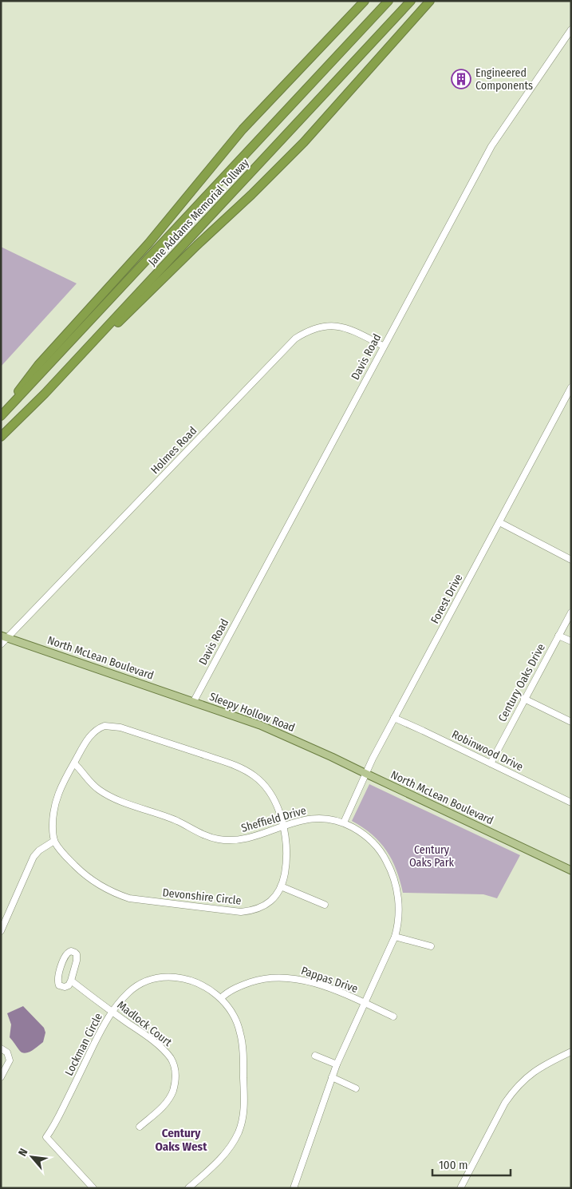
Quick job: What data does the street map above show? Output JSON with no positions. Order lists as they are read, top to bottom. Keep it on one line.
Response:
{"streets":{"highway":["Jane Addams Memorial Tollway"],"main road":["North McLean Boulevard","Sleepy Hollow Road"],"street":["Davis Road","Holmes Road","Forest Drive","Century Oaks Drive","Robinwood Drive","Sheffield Drive","Devonshire Circle","Pappas Drive","Madlock Court","Lockman Circle"]},"crossings":[["Davis Road","Holmes Road"],["Davis Road","North McLean Boulevard"],["Davis Road","Sleepy Hollow Road"],["Holmes Road","North McLean Boulevard"],["Forest Drive","North McLean Boulevard"],["Forest Drive","Robinwood Drive"],["Forest Drive","Sheffield Drive"],["North McLean Boulevard","Sleepy Hollow Road"],["Century Oaks Drive","Robinwood Drive"],["Sheffield Drive","Devonshire Circle"],["Sheffield Drive","Pappas Drive"],["Pappas Drive","Lockman Circle"],["Madlock Court","Lockman Circle"]],"districts":["Century Oaks West"],"parks":["Century Oaks Park"],"places":{"building":["Engineered Components"]},"scale_bar":"100 m","north":"top left"}
